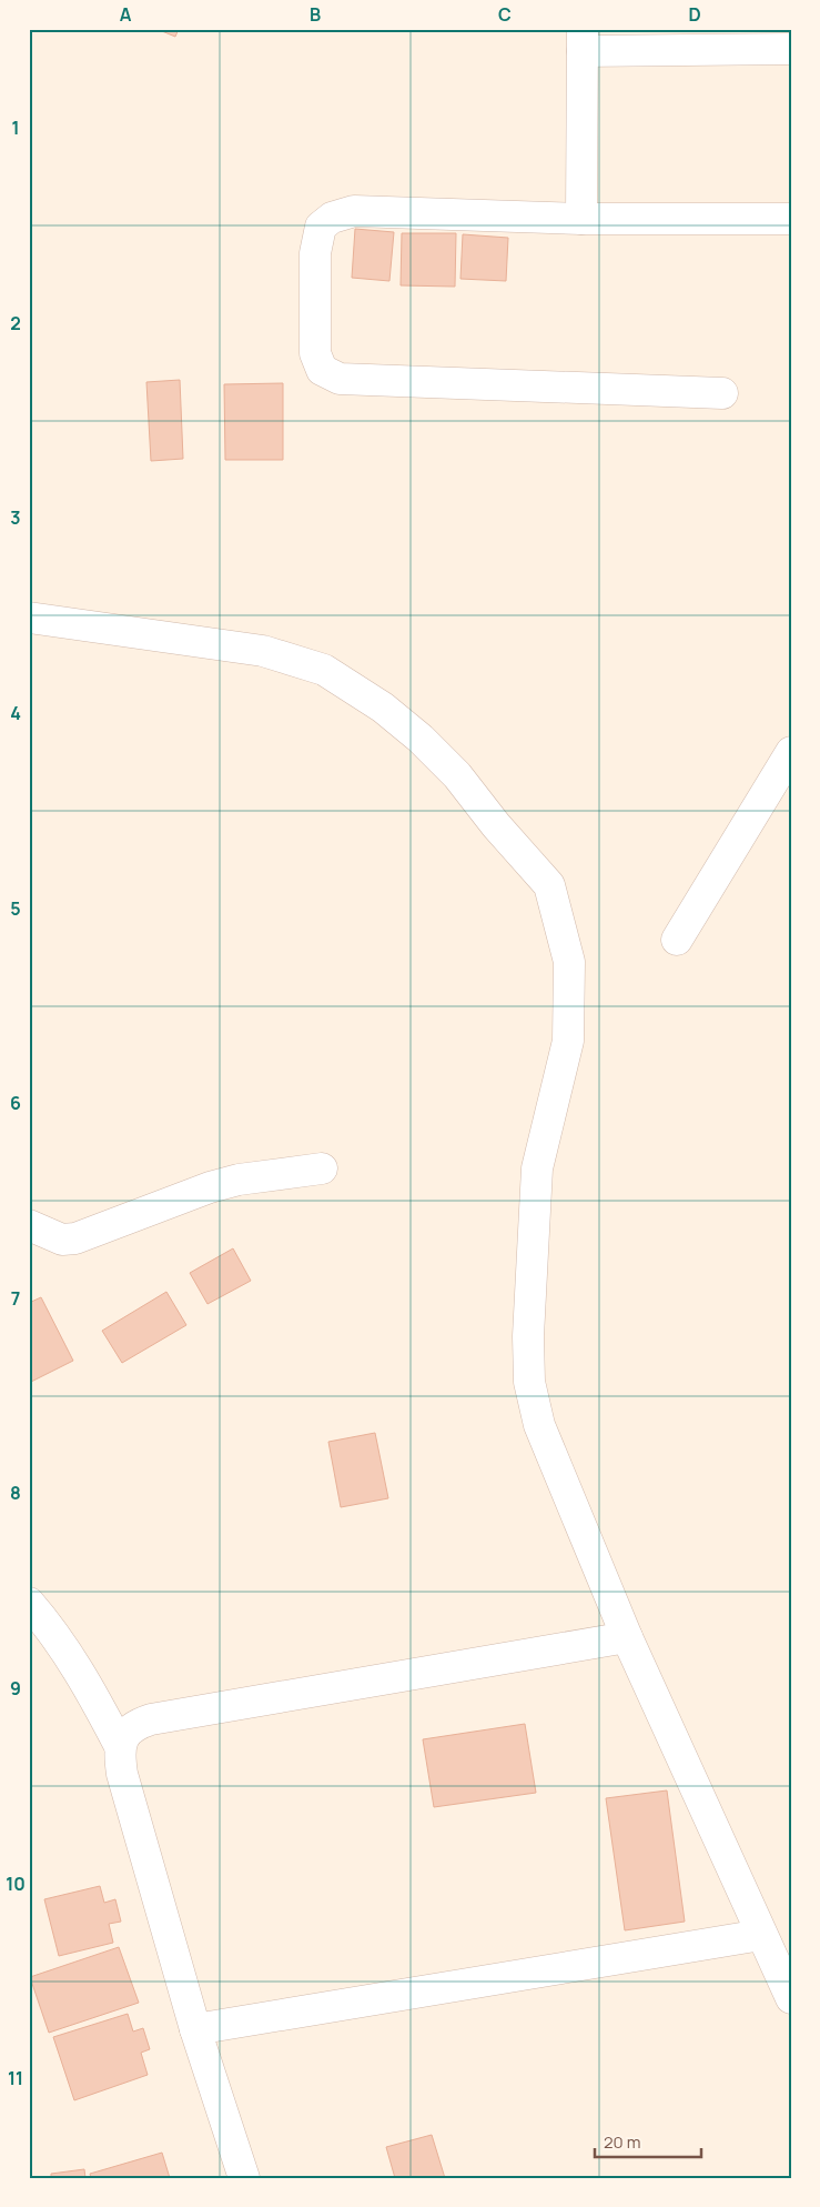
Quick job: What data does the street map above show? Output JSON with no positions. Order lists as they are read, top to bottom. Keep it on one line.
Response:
{"scale_bar":"20 m","grid":{"columns":["A","B","C","D"],"rows":["1","2","3","4","5","6","7","8","9","10","11"]}}
